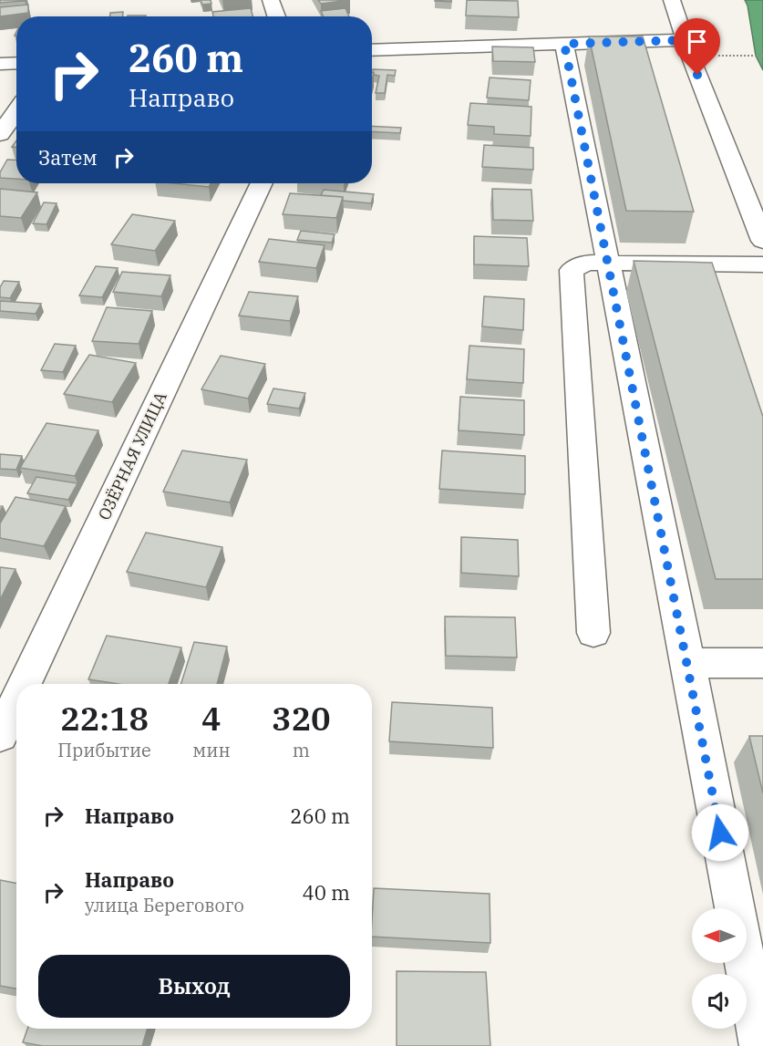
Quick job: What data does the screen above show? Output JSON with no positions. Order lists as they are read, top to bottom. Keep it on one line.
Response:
{"streets":{"street":["ОЗЁРНАЯ УЛИЦА"]},"north":"left","page":{"turn":["260 m","Направо"],"then":"Затем","eta":["22:18","Прибытие","4","мин","320","m"],"list":[{"name":"Направо","value":"260 m"},{"name":"Направо","note":"улица Берегового","value":"40 m"}],"buttons":"Выход"}}
